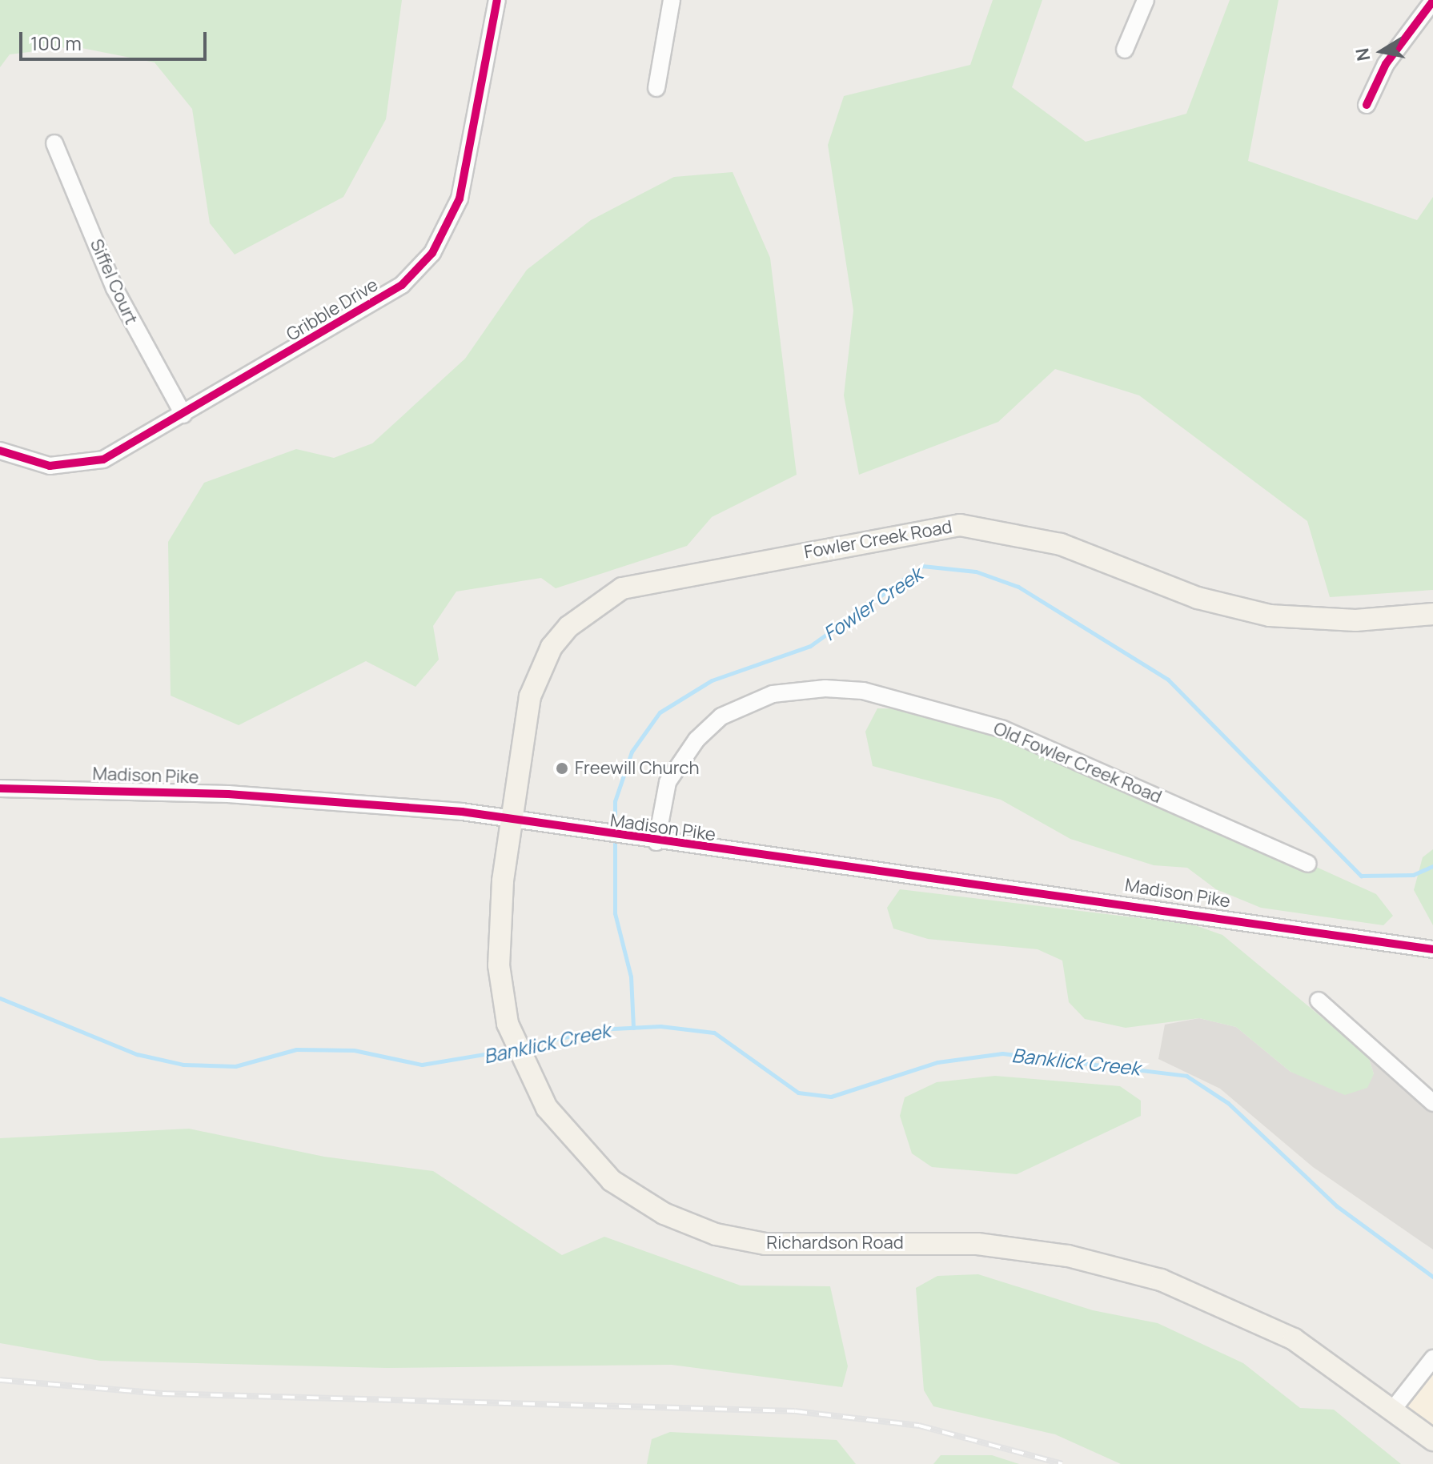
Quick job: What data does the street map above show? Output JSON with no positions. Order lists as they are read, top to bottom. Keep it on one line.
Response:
{"streets":{"main road":["Fowler Creek Road","Richardson Road"],"street":["Siffel Court","Gribble Drive","Old Fowler Creek Road","Madison Pike"]},"crossings":[["Siffel Court","Gribble Drive"],["Fowler Creek Road","Madison Pike"],["Fowler Creek Road","Richardson Road"],["Old Fowler Creek Road","Madison Pike"],["Madison Pike","Richardson Road"]],"water":["Fowler Creek","Banklick Creek"],"places":["Freewill Church"],"scale_bar":"100 m","north":"left"}
